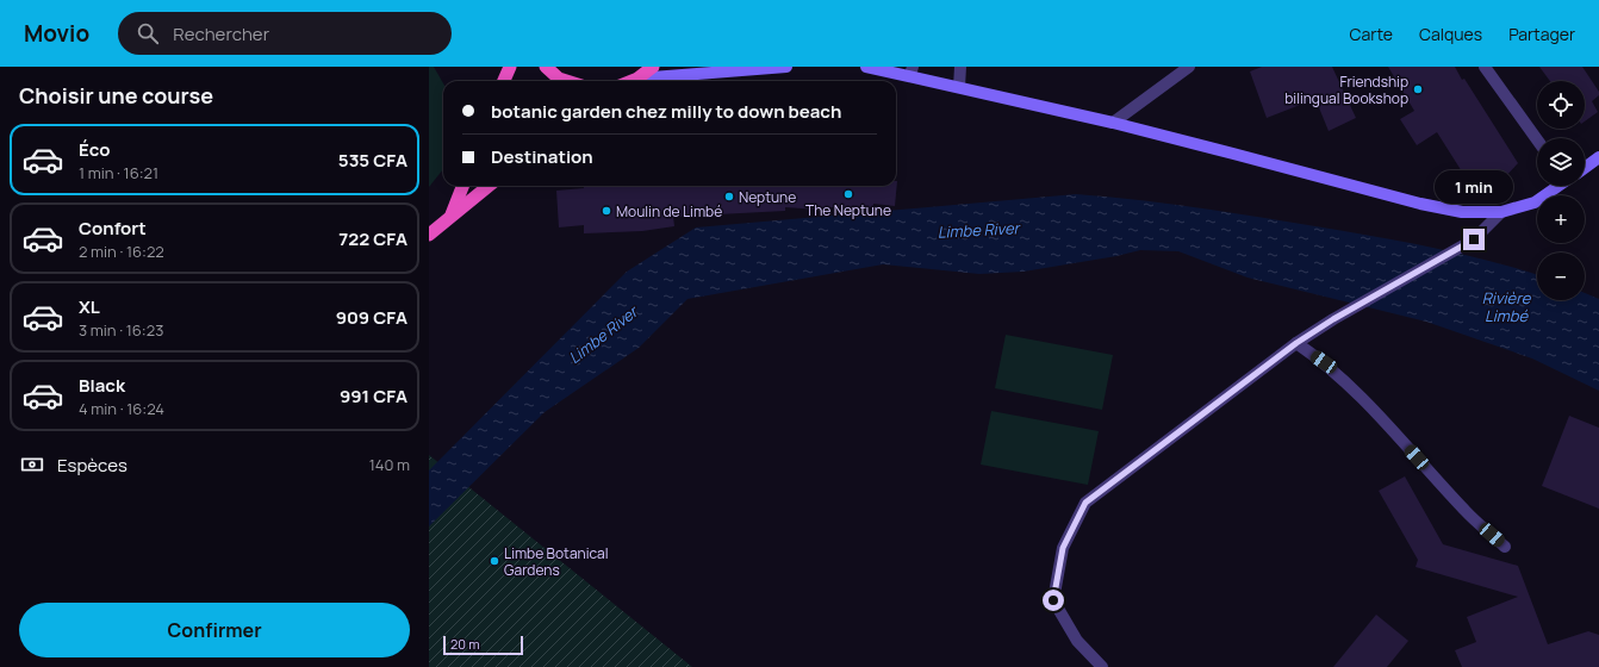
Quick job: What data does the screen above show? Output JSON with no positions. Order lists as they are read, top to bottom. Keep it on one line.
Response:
{"water":["Limbe River","Rivière Limbé"],"places":["Friendship bilingual Bookshop","The Neptune","Neptune","Moulin de Limbé","Limbe Botanical Gardens"],"scale_bar":"20 m","page":{"header":"Movio","search":"Rechercher","nav":["Carte","Calques","Partager"],"heading":"Choisir une course","map_buttons":["+","−"],"banner":["botanic garden chez milly to down beach","Destination"],"list":[{"name":"Éco","note":"1 min · 16:21","value":"535 CFA"},{"name":"Confort","note":"2 min · 16:22","value":"722 CFA"},{"name":"XL","note":"3 min · 16:23","value":"909 CFA"},{"name":"Black","note":"4 min · 16:24","value":"991 CFA"}],"bubble":"1 min","pay":["Espèces","140 m"],"buttons":"Confirmer","scale":"20 m"}}
